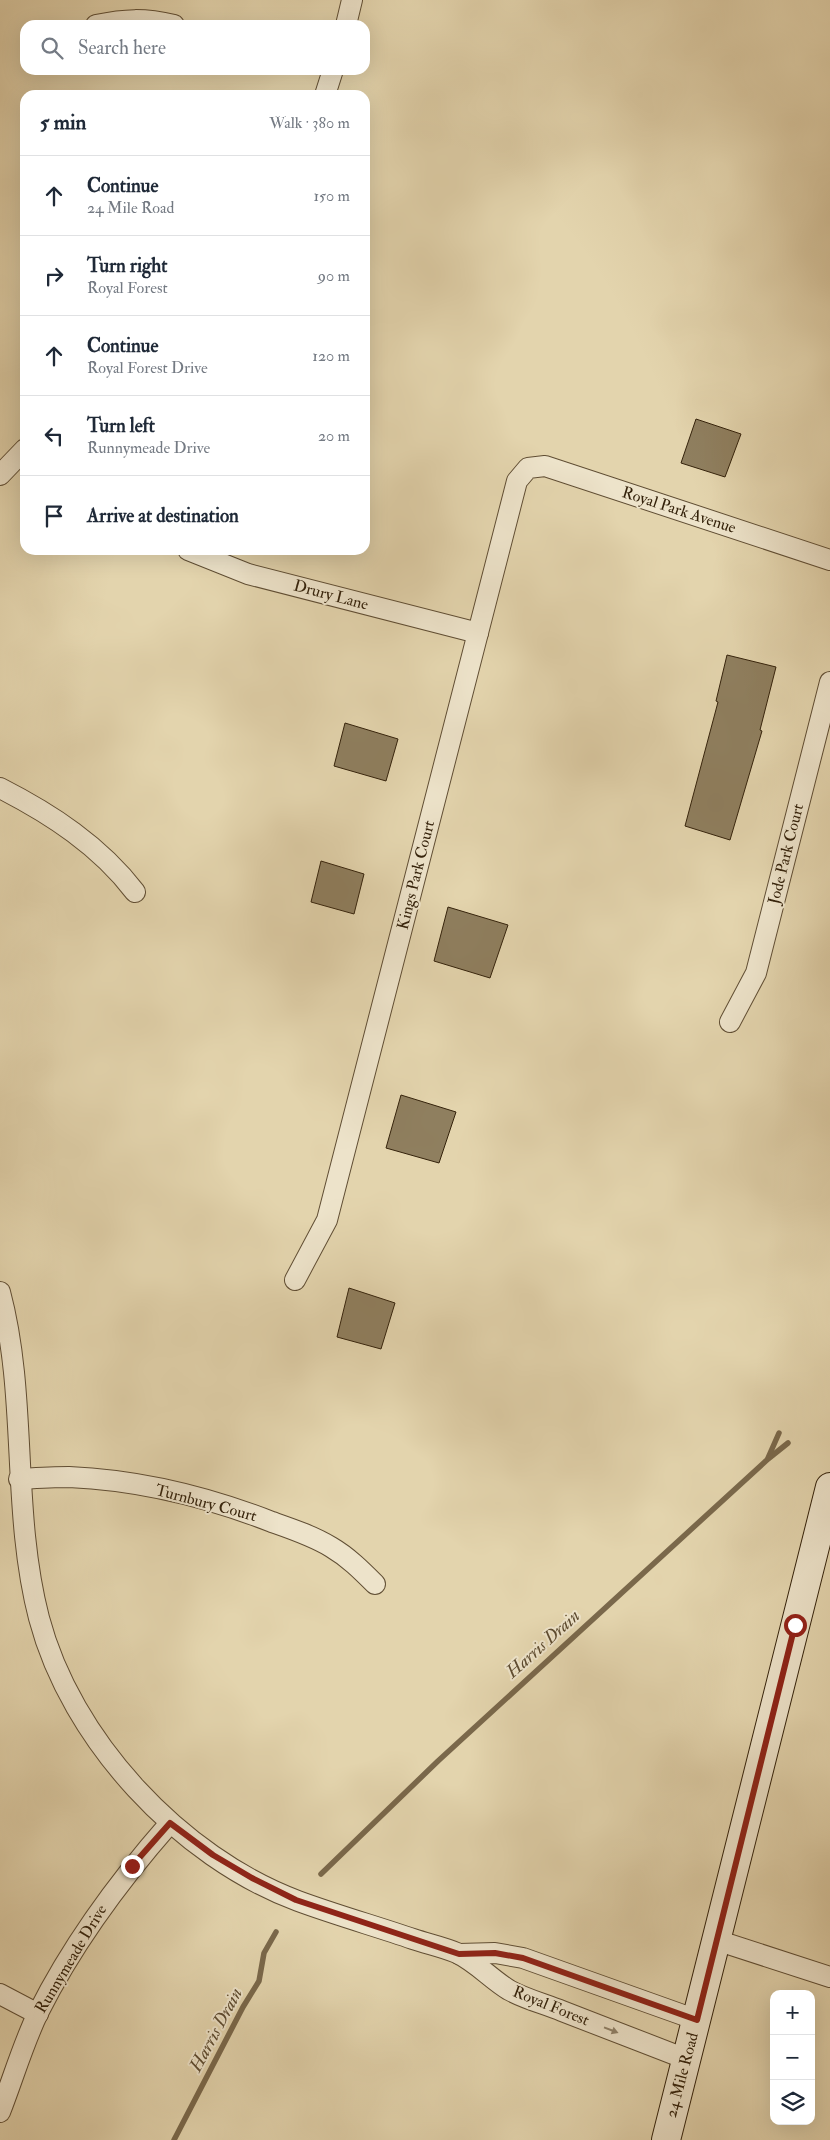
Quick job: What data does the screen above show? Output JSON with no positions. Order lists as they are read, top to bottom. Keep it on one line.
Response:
{"streets":{"street":["Royal Park Avenue","Drury Lane","Jode Park Court","Kings Park Court","Turnbury Court","Runnymeade Drive","Royal Forest","24 Mile Road"]},"crossings":[["Royal Park Avenue","Kings Park Court"],["Drury Lane","Kings Park Court"],["Royal Forest","24 Mile Road"]],"water":["Harris Drain"],"page":{"search":"Search here","heading":["5 min","Walk · 380 m"],"list":[["Continue","24 Mile Road","150 m"],["Turn right","Royal Forest","90 m"],["Continue","Royal Forest Drive","120 m"],["Turn left","Runnymeade Drive","20 m"],"Arrive at destination"],"map_buttons":["+","−"]}}
